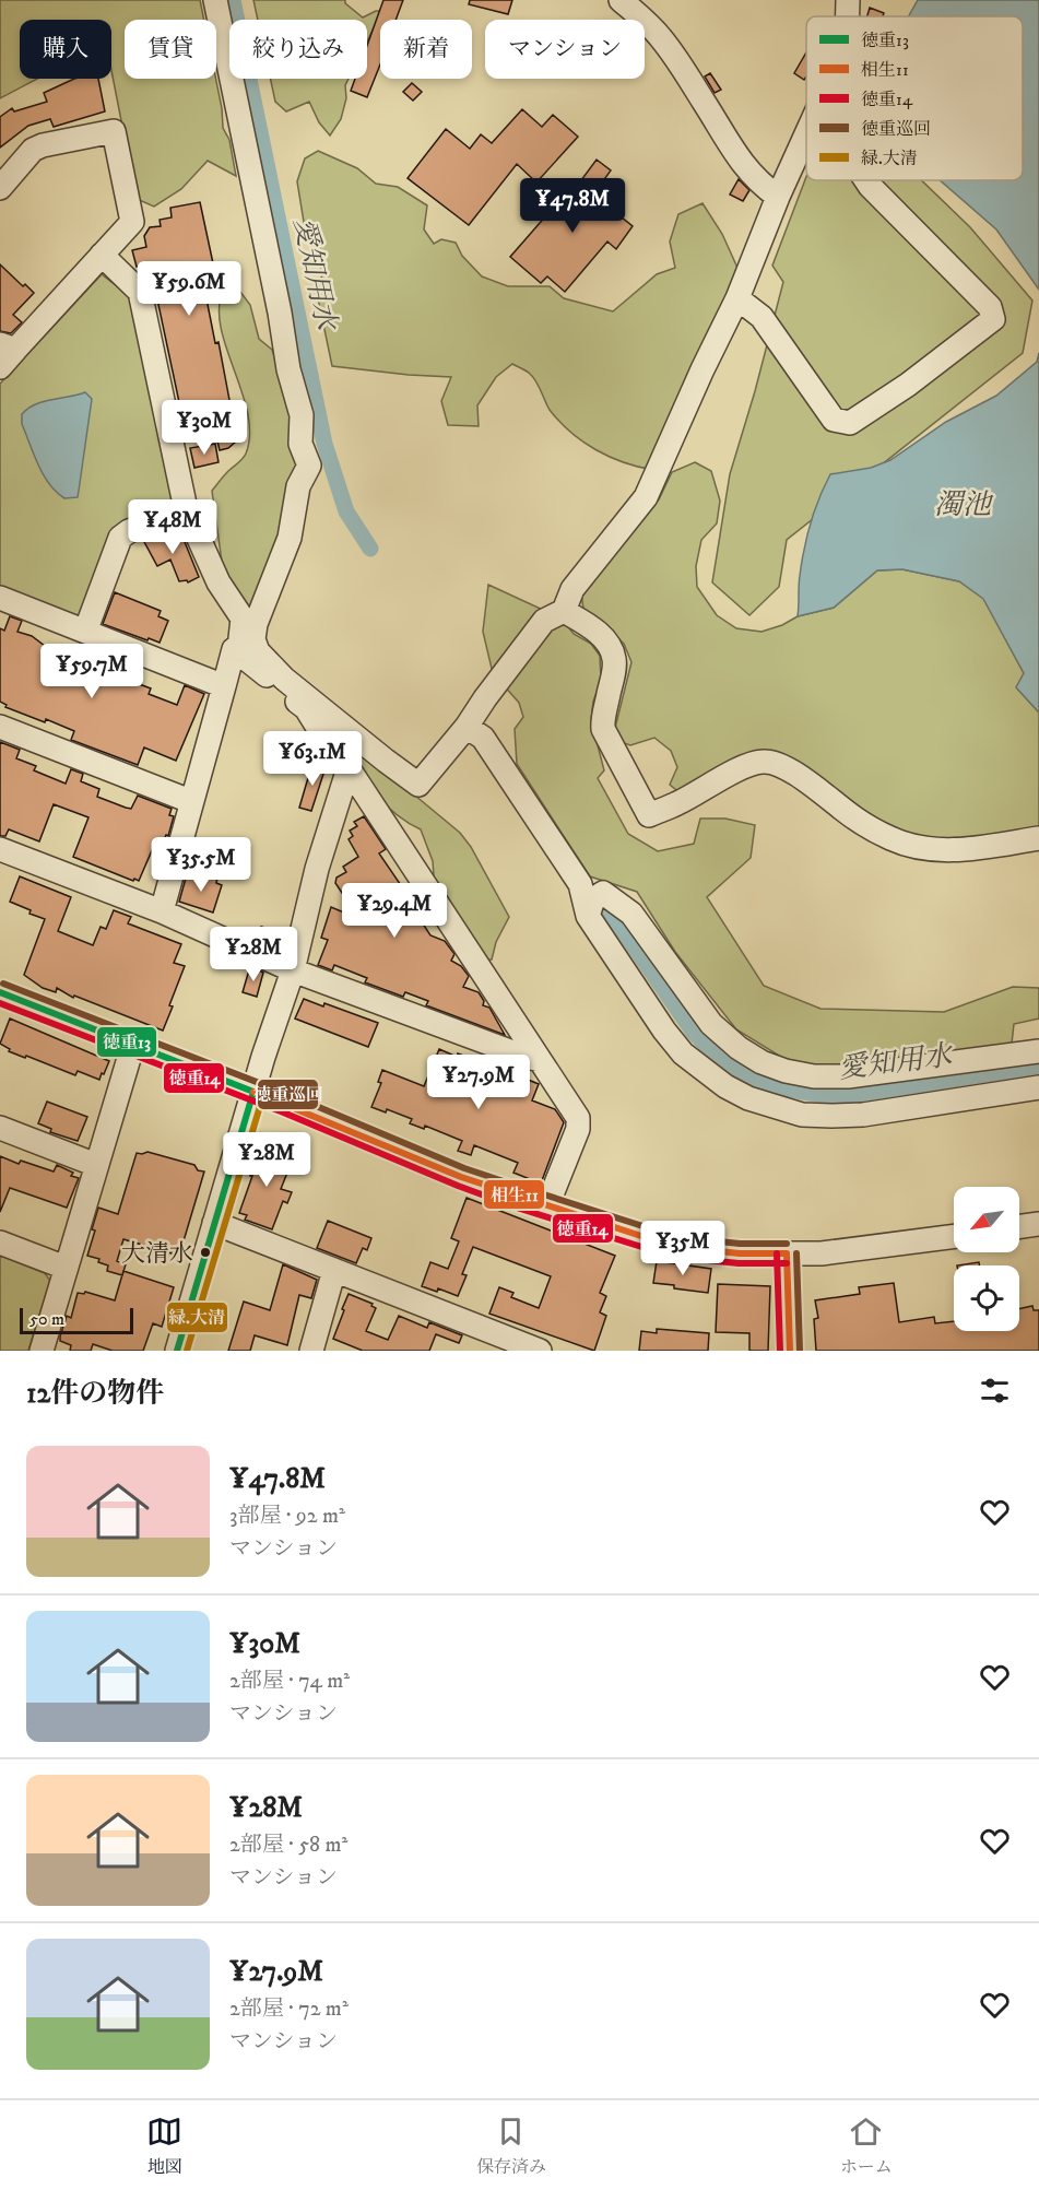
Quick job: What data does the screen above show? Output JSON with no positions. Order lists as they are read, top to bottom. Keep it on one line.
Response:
{"water":["愛知用水","濁池"],"places":["大清水"],"lines":["transit line 徳重巡回","transit line 徳重13","transit line 徳重14","transit line 相生11","transit line 緑.大清"],"legend":["徳重13","相生11","徳重14","徳重巡回","緑.大清"],"scale_bar":"50 m","north":"bottom left","page":{"chip":["購入","賃貸","絞り込み","新着","マンション"],"price":["¥47.8M","¥59.6M","¥30M","¥48M","¥59.7M","¥63.1M","¥35.5M","¥29.4M","¥28M","¥27.9M","¥28M","¥35M"],"scale":"50 m","heading":"12件の物件","list":[{"name":"¥47.8M","note":"3部屋 · 92 m² · マンション"},{"name":"¥30M","note":"2部屋 · 74 m² · マンション"},{"name":"¥28M","note":"2部屋 · 58 m² · マンション"},{"name":"¥27.9M","note":"2部屋 · 72 m² · マンション"}],"tabs":["地図","保存済み","ホーム"]}}
